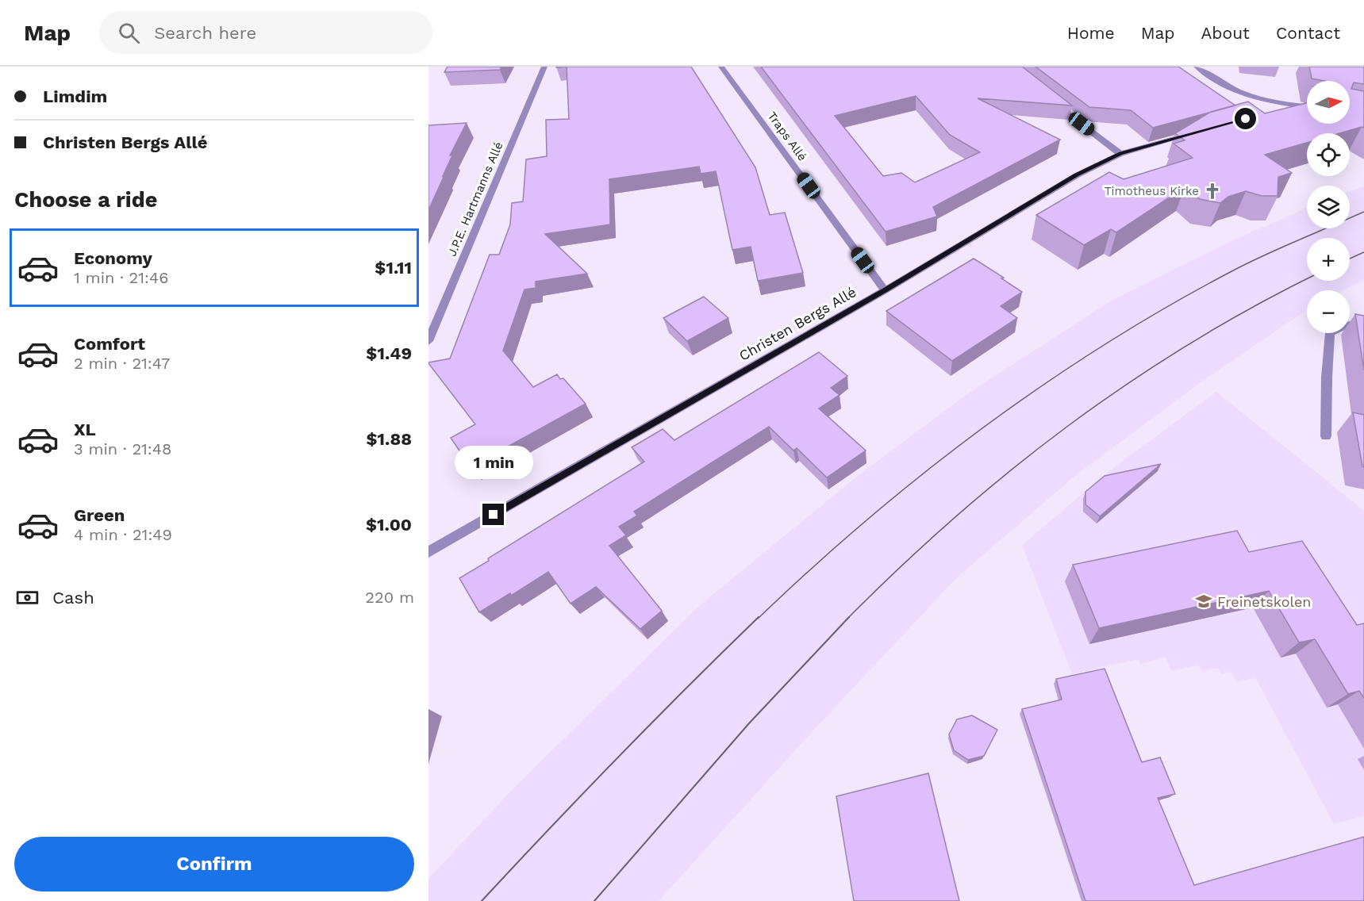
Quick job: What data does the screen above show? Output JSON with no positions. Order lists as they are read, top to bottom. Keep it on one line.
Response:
{"streets":{"street":["Traps Allé","J.P.E. Hartmanns Allé","Christen Bergs Allé"]},"crossings":[["Traps Allé","Christen Bergs Allé"]],"places":{"church":["Timotheus Kirke"],"school or university":["Freinetskolen"]},"north":"right","page":{"header":"Map","search":"Search here","nav":["Home","Map","About","Contact"],"banner":["Limdim","Christen Bergs Allé"],"map_buttons":["+","−"],"heading":"Choose a ride","list":[{"name":"Economy","note":"1 min · 21:46","value":"$1.11"},{"name":"Comfort","note":"2 min · 21:47","value":"$1.49"},{"name":"XL","note":"3 min · 21:48","value":"$1.88"},{"name":"Green","note":"4 min · 21:49","value":"$1.00"}],"bubble":"1 min","pay":["Cash","220 m"],"buttons":"Confirm"}}
